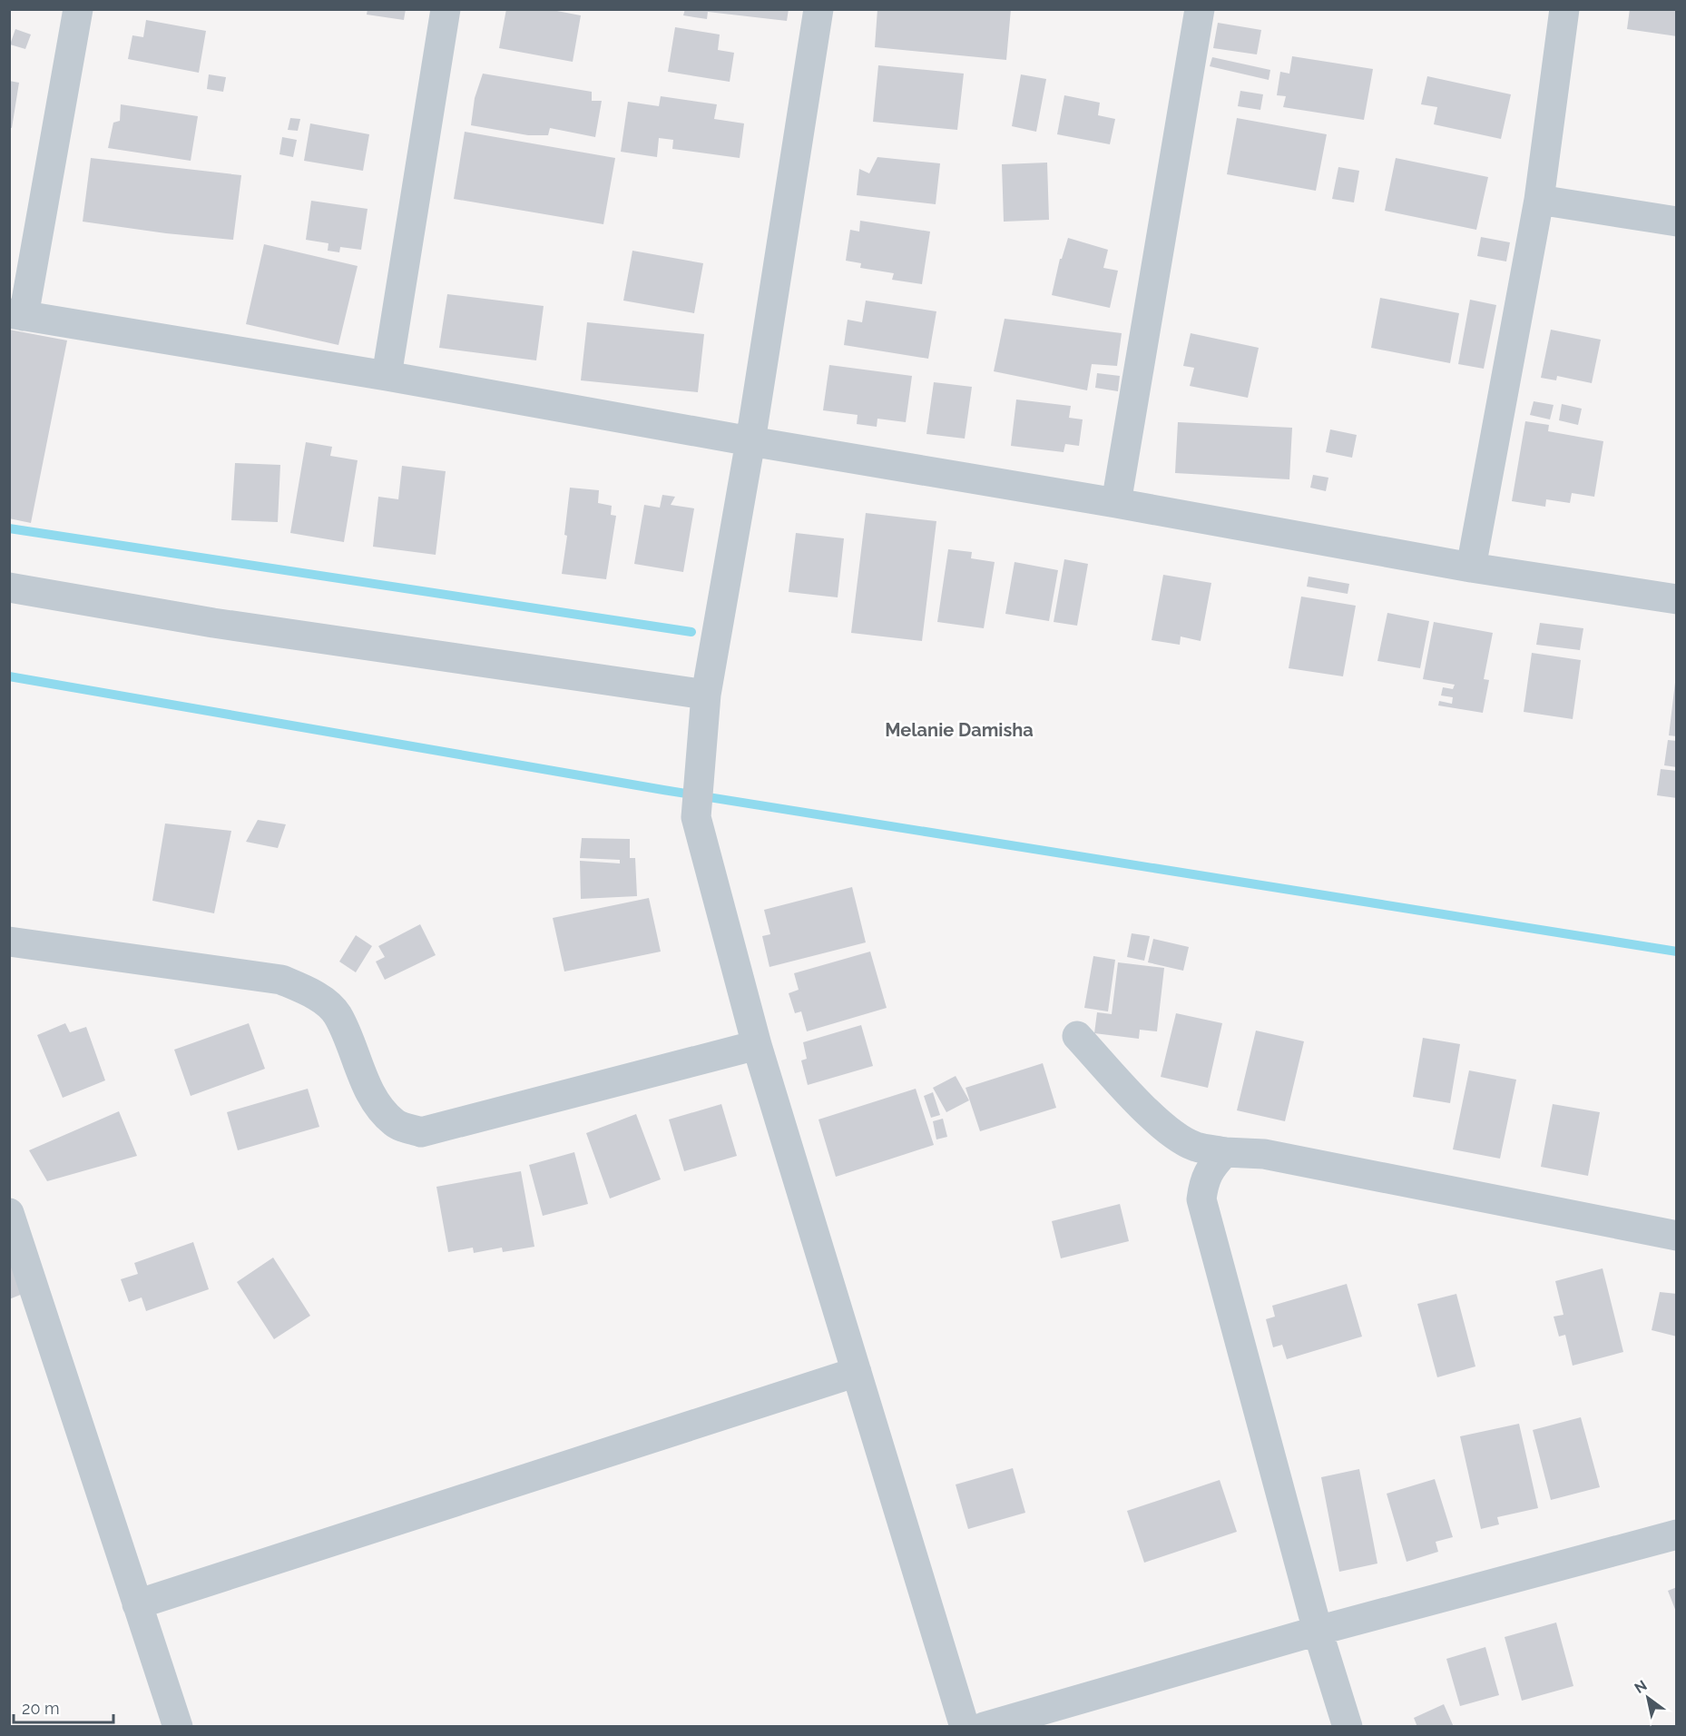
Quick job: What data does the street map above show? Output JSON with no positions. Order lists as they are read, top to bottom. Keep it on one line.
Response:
{"districts":["Melanie Damisha"],"scale_bar":"20 m","north":"top left"}
